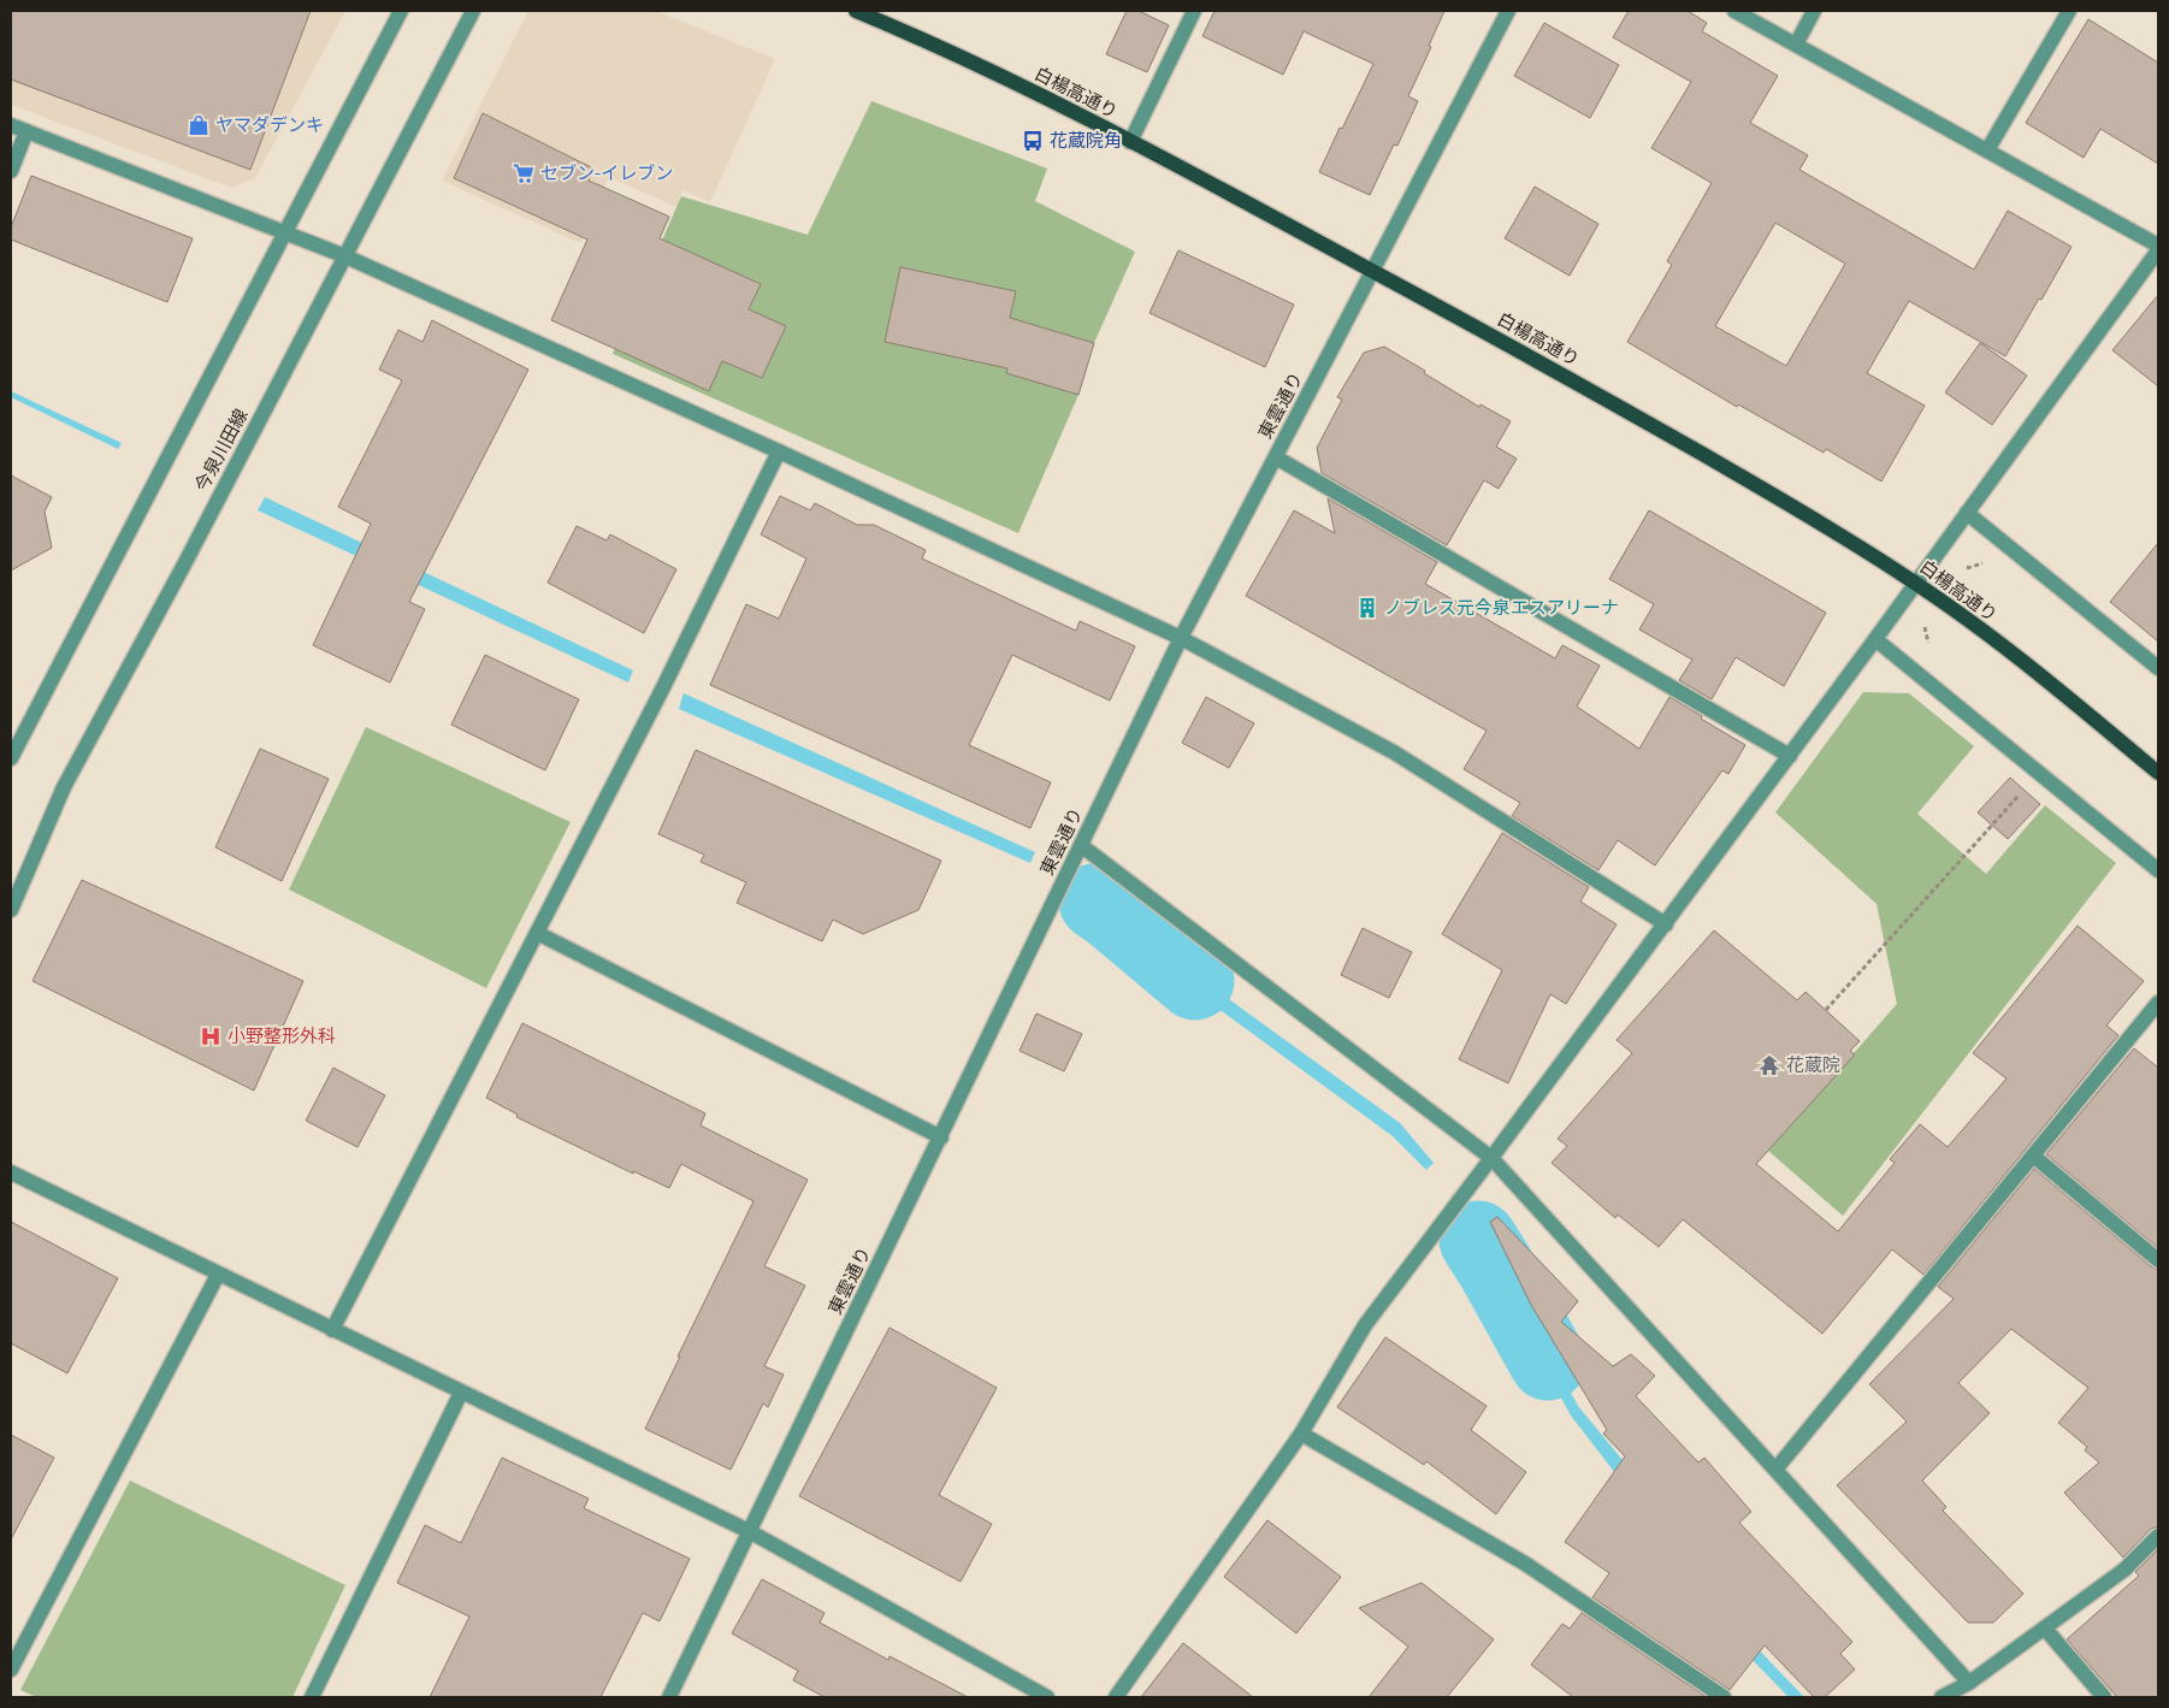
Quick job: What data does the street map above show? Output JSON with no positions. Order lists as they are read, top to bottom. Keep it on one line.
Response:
{"streets":{"main road":["白楊高通り"],"street":["東雲通り","今泉川田線"]},"crossings":[["白楊高通り","東雲通り"]],"places":{"shop":["ヤマダデンキ"],"bus stop":["花蔵院角"],"supermarket":["セブン-イレブン"],"building":["ノブレス元今泉エスアリーナ"],"hospital":["小野整形外科"],"temple":["花蔵院"]}}
